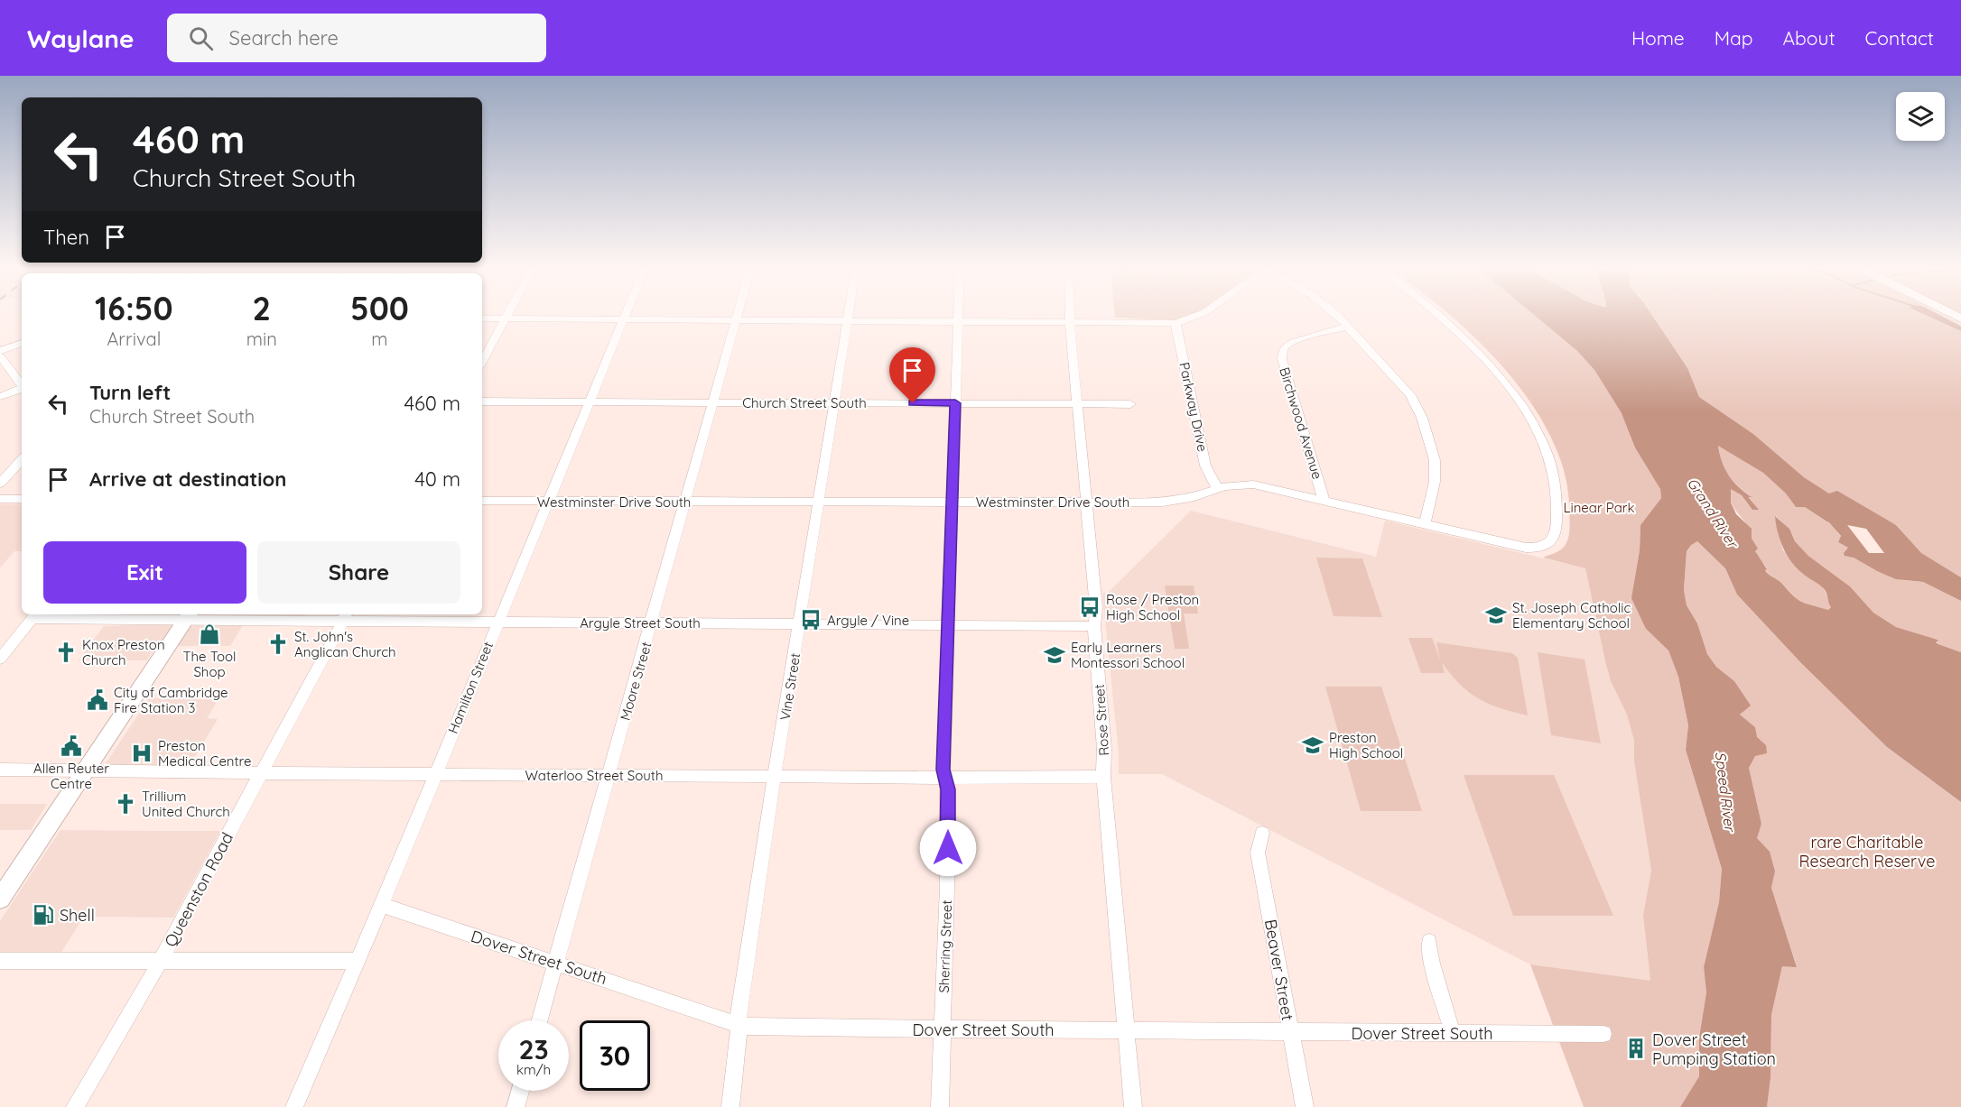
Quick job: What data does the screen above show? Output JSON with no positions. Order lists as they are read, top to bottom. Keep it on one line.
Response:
{"streets":{"street":["Church Street South","Parkway Drive","Birchwood Avenue","Westminster Drive South","Argyle Street South","Moore Street","Vine Street","Hamilton Street","Rose Street","Waterloo Street South","Queenston Road","Sherring Street","Dover Street South","Beaver Street"]},"crossings":[["Church Street South","Moore Street"],["Church Street South","Vine Street"],["Church Street South","Hamilton Street"],["Church Street South","Rose Street"],["Church Street South","Sherring Street"],["Parkway Drive","Westminster Drive South"],["Birchwood Avenue","Westminster Drive South"],["Westminster Drive South","Moore Street"],["Westminster Drive South","Vine Street"],["Westminster Drive South","Hamilton Street"],["Westminster Drive South","Rose Street"],["Westminster Drive South","Sherring Street"],["Argyle Street South","Moore Street"],["Argyle Street South","Vine Street"],["Argyle Street South","Hamilton Street"],["Argyle Street South","Rose Street"],["Argyle Street South","Queenston Road"],["Argyle Street South","Sherring Street"],["Moore Street","Waterloo Street South"],["Moore Street","Dover Street South"],["Vine Street","Waterloo Street South"],["Vine Street","Dover Street South"],["Hamilton Street","Waterloo Street South"],["Hamilton Street","Dover Street South"],["Rose Street","Waterloo Street South"],["Rose Street","Dover Street South"],["Waterloo Street South","Queenston Road"],["Waterloo Street South","Sherring Street"],["Sherring Street","Dover Street South"],["Dover Street South","Beaver Street"]],"water":["Grand River","Speed River"],"parks":["Linear Park","rare Charitable Research Reserve"],"places":{"bus stop":["Rose / Preston High School","Argyle / Vine"],"school or university":["St. Joseph Catholic Elementary School","Early Learners Montessori School","Preston High School"],"shop":["The Tool Shop"],"church":["St. John's Anglican Church","Knox Preston Church","Trillium United Church"],"public building":["City of Cambridge Fire Station 3","Allen Reuter Centre"],"hospital":["Preston Medical Centre"],"fuel station":["Shell"],"building":["Dover Street Pumping Station"]},"page":{"header":"Waylane","search":"Search here","nav":["Home","Map","About","Contact"],"turn":["460 m","Church Street South"],"then":"Then","eta":["16:50","Arrival","2","min","500","m"],"list":[{"name":"Turn left","note":"Church Street South","value":"460 m"},{"name":"Arrive at destination","value":"40 m"}],"buttons":["Exit","Share"],"speed":"23 km/h","limit":"30"}}
